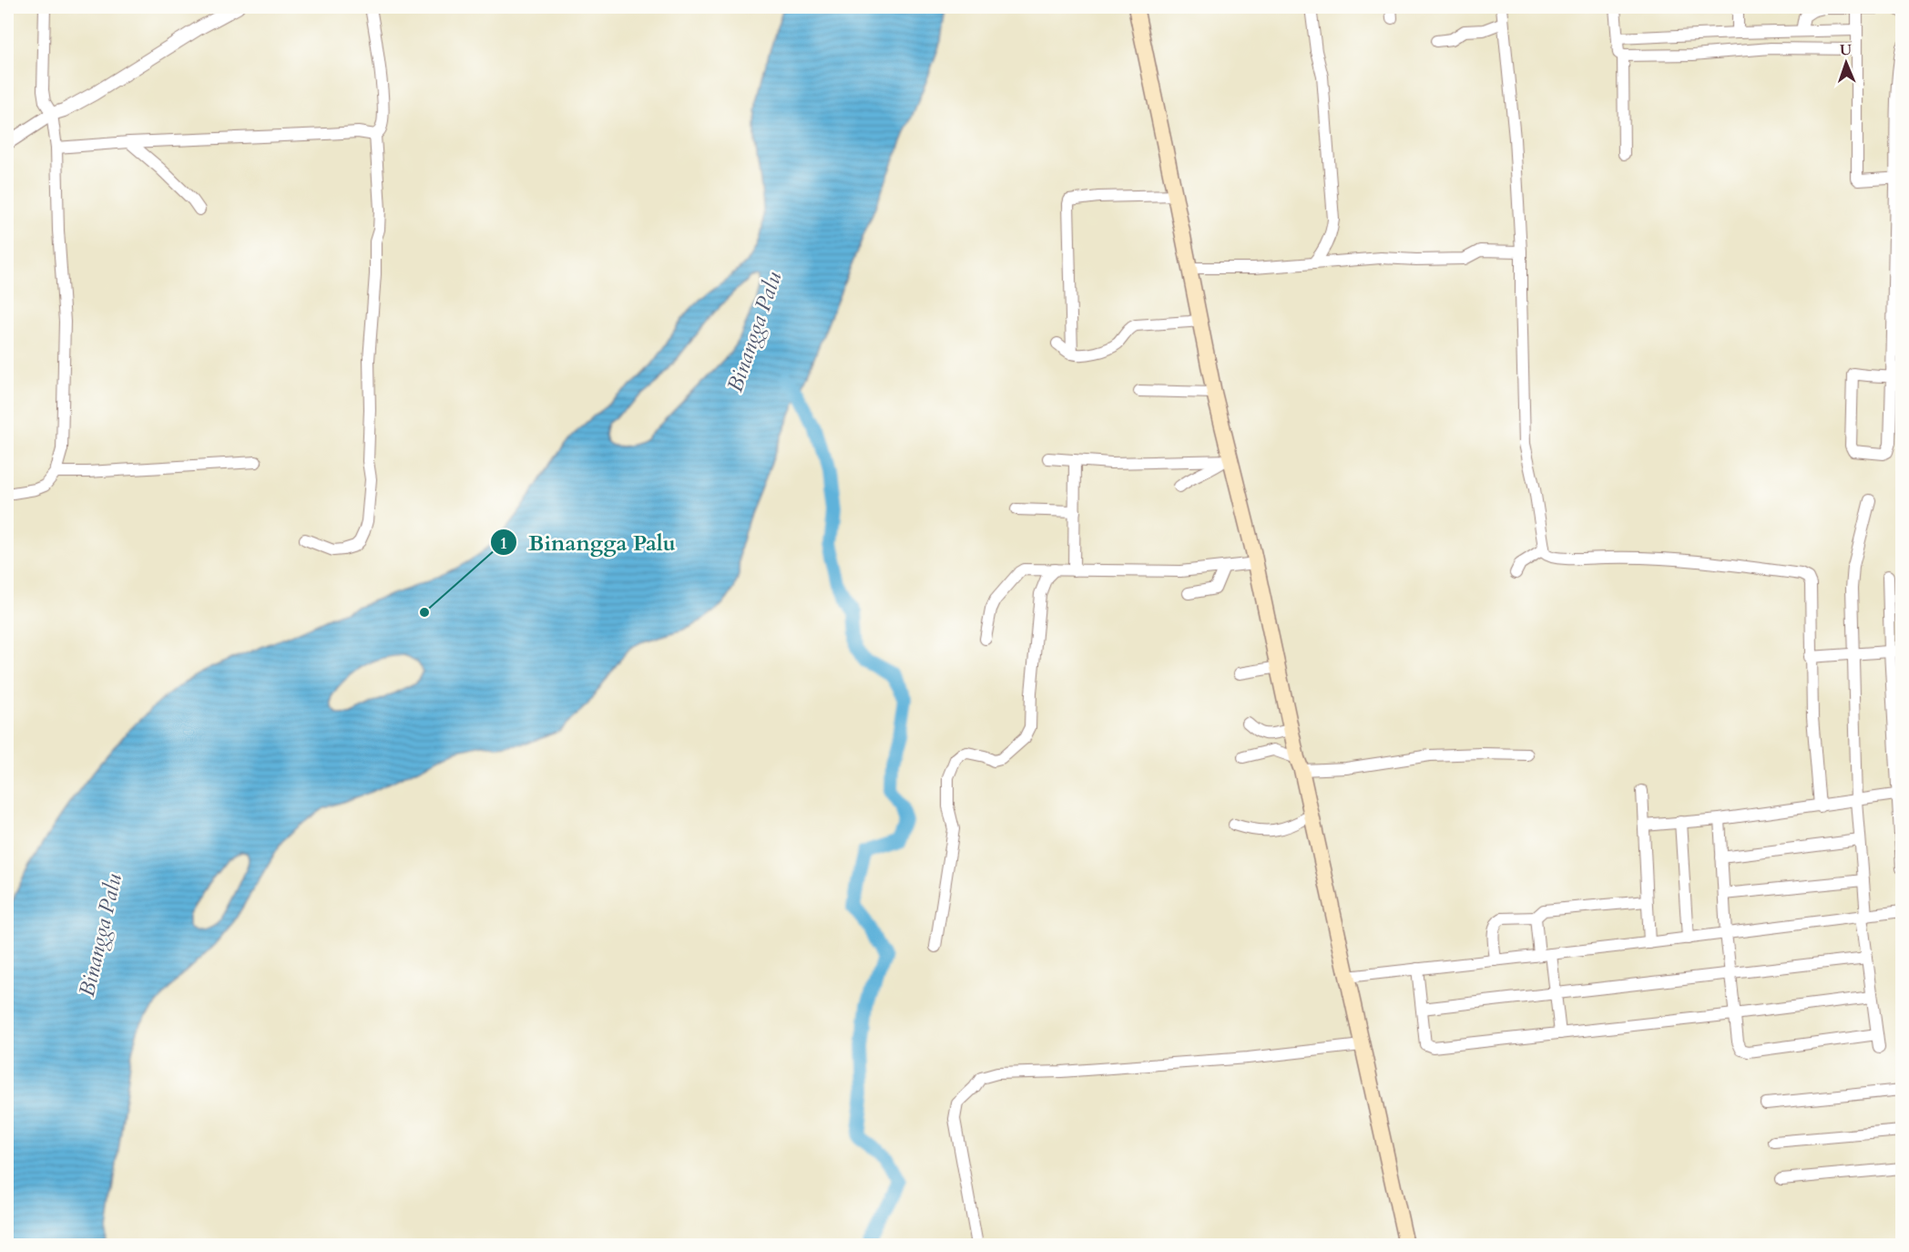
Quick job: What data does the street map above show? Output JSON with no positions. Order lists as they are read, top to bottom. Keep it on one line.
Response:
{"water":["Binangga Palu"],"places":["Binangga Palu"],"north":"top"}
